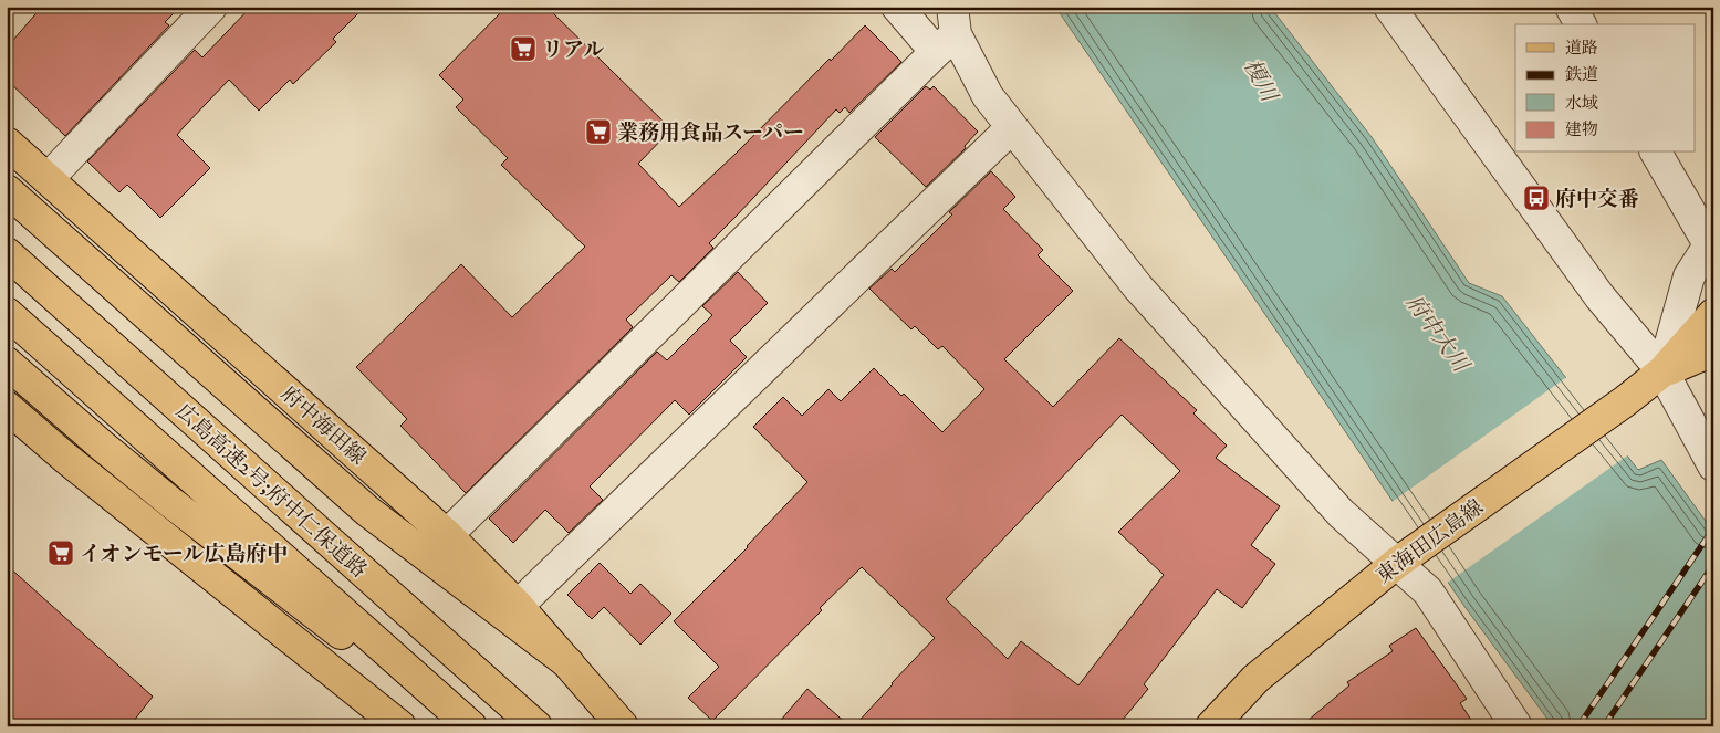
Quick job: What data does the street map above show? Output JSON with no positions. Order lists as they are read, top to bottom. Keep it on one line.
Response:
{"streets":{"main road":["府中海田線","広島高速2号;府中仁保道路","東海田広島線"]},"water":["榎川","府中大川"],"places":{"supermarket":["リアル","業務用食品スーパー","イオンモール広島府中"],"bus stop":["府中交番"]},"legend":["道路","鉄道","水域","建物"]}
